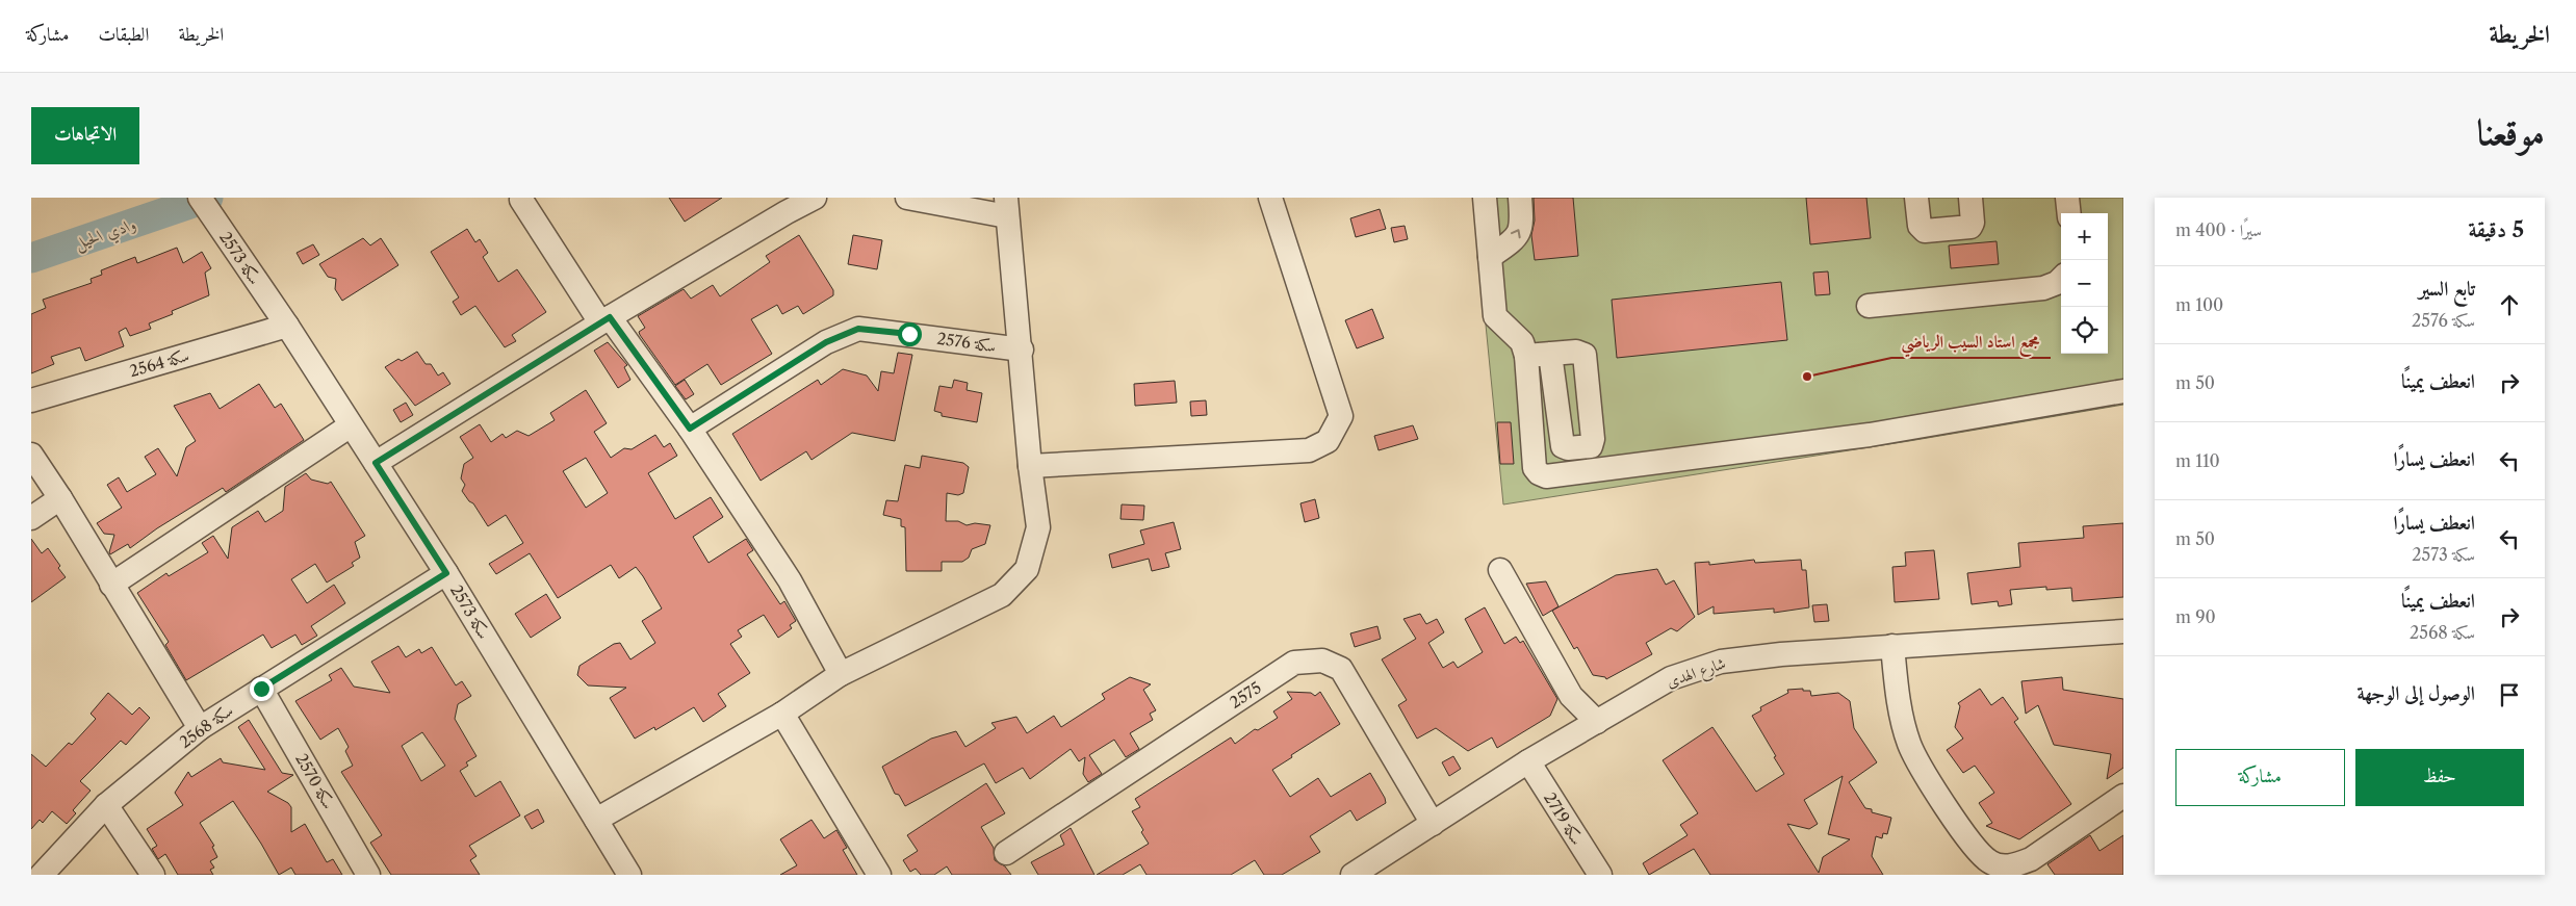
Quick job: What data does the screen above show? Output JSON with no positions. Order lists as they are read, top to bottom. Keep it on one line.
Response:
{"streets":{"street":["سكة 2573","سكة 2576","سكة 2564","شارع الهدى","2575","سكة 2568","سكة 2570","سكة 2719"]},"crossings":[["سكة 2573","سكة 2564"],["سكة 2573","سكة 2568"],["شارع الهدى","2575"],["شارع الهدى","سكة 2719"],["سكة 2568","سكة 2570"]],"water":["وادي الحيل"],"places":["مجمع استاد السيب الرياضي"],"page":{"header":"الخريطة","nav":["الخريطة","الطبقات","مشاركة"],"title":"موقعنا","buttons":["الاتجاهات",["حفظ","مشاركة"]],"heading":["5 دقيقة","سيرًا · 400 m"],"map_buttons":["+","−"],"list":[["تابع السير","سكة 2576","100 m"],["انعطف يمينًا","50 m"],["انعطف يسارًا","110 m"],["انعطف يسارًا","سكة 2573","50 m"],["انعطف يمينًا","سكة 2568","90 m"],"الوصول إلى الوجهة"]}}
